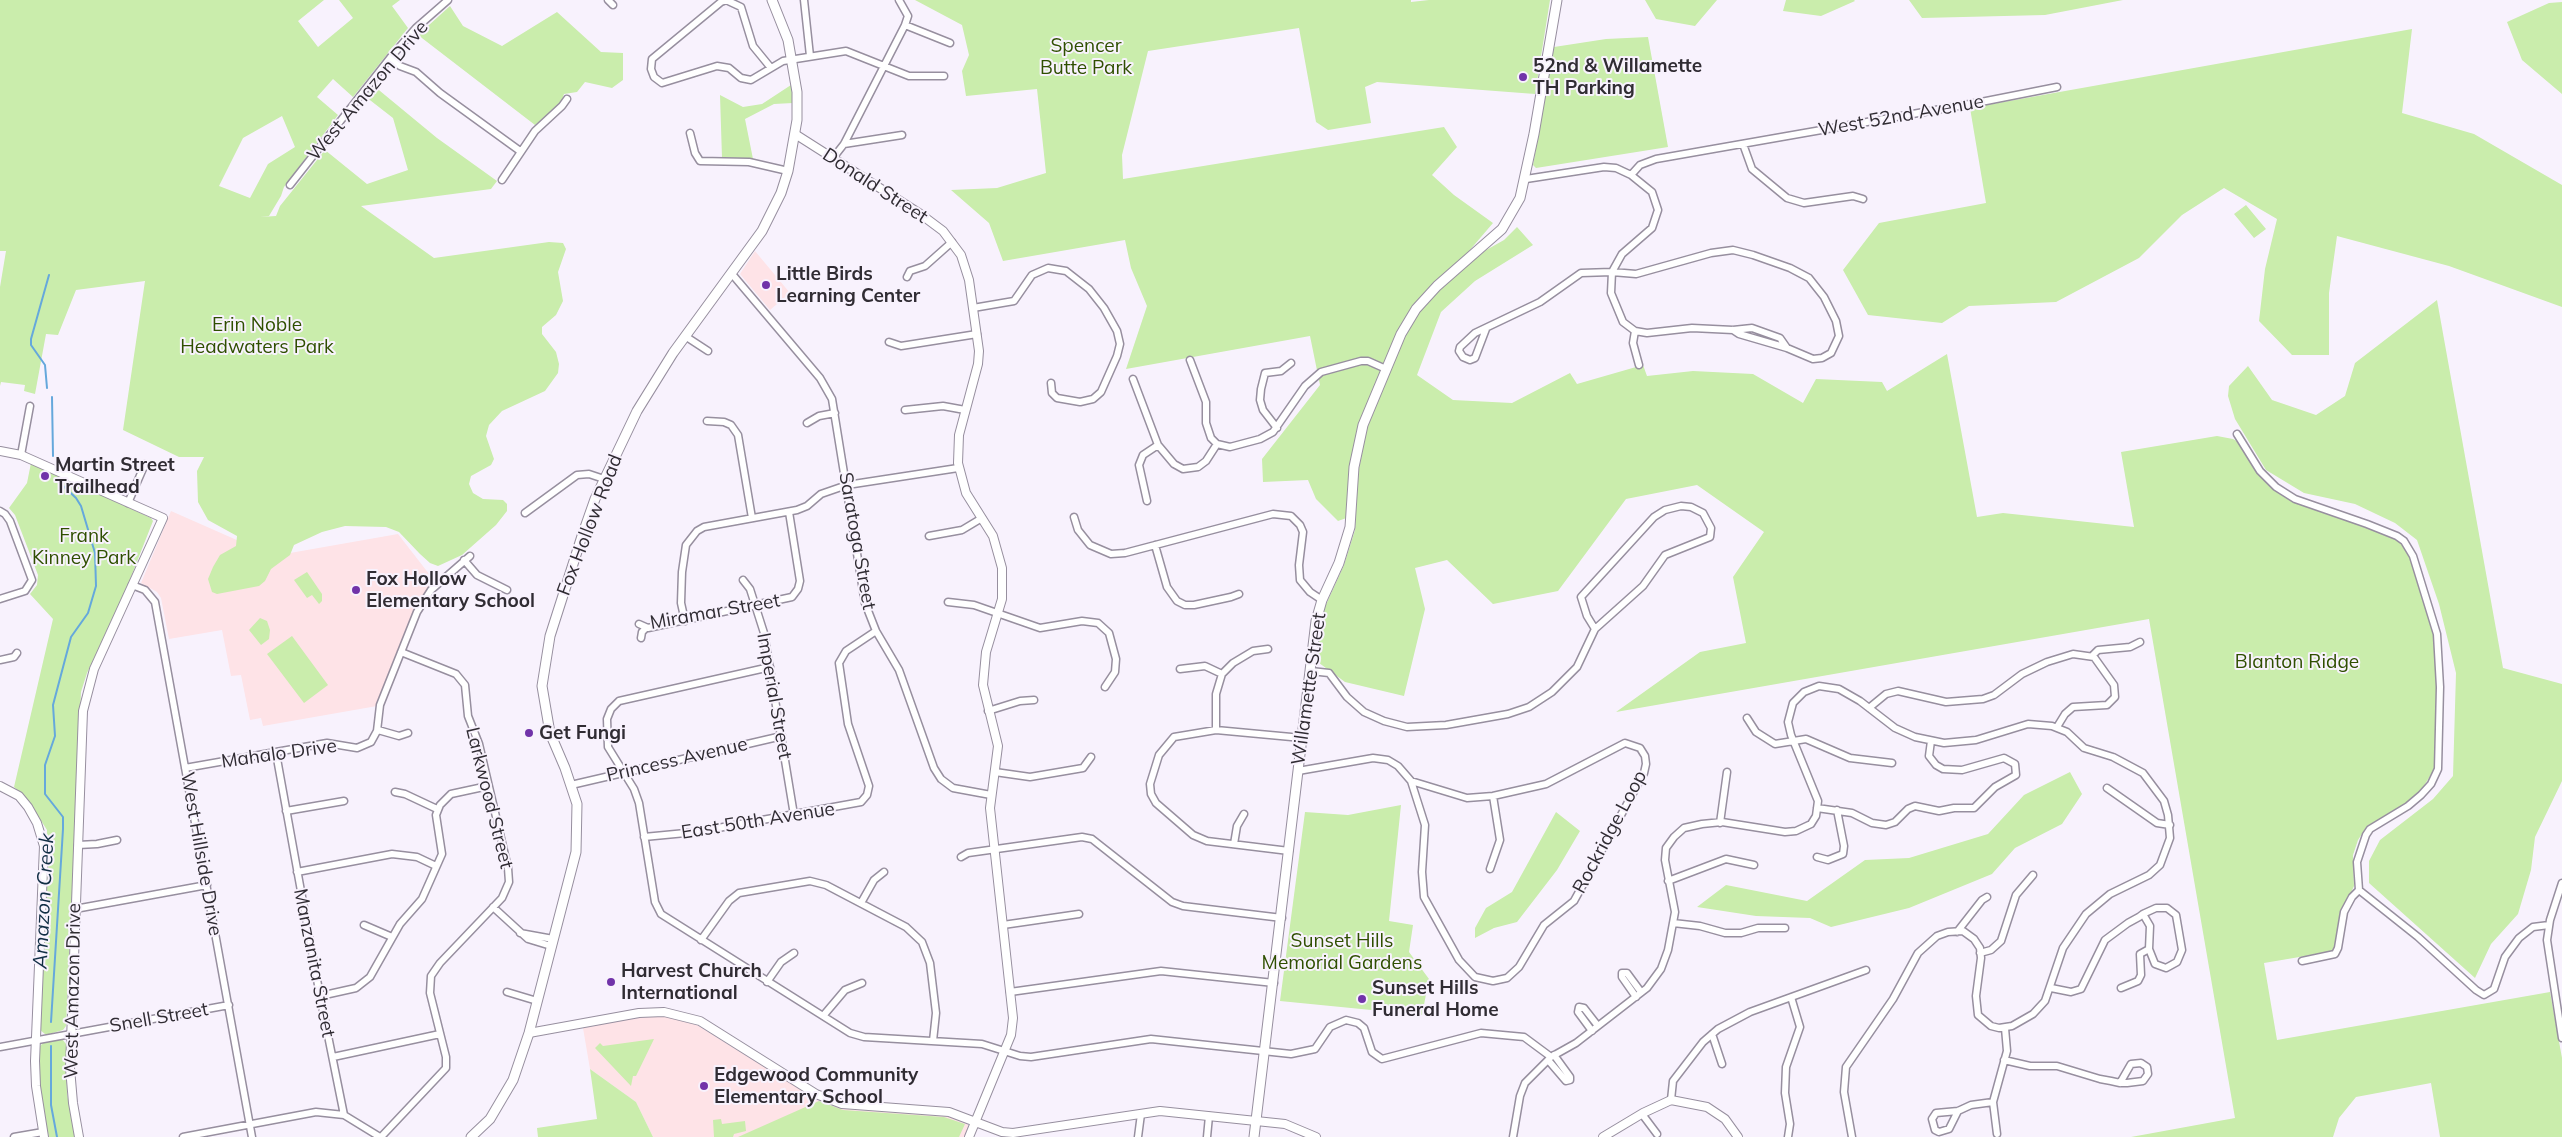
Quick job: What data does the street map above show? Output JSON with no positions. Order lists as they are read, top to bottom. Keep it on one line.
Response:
{"streets":{"main road":["Fox Hollow Road","Willamette Street"],"street":["West Amazon Drive","West 52nd Avenue","Donald Street","Saratoga Street","Miramar Street","Imperial Street","Mahalo Drive","Princess Avenue","Larkwood Street","East 50th Avenue","Rockridge Loop","West Hillside Drive","Manzanita Street","Snell Street"]},"crossings":[["West Amazon Drive","West Hillside Drive"],["West Amazon Drive","Snell Street"],["Donald Street","Fox Hollow Road"],["Donald Street","Saratoga Street"],["Fox Hollow Road","Saratoga Street"],["Fox Hollow Road","Princess Avenue"],["Saratoga Street","East 50th Avenue"],["Miramar Street","Imperial Street"],["Imperial Street","Princess Avenue"],["Imperial Street","East 50th Avenue"],["Mahalo Drive","West Hillside Drive"],["Mahalo Drive","Manzanita Street"],["West Hillside Drive","Snell Street"]],"water":["Amazon Creek"],"parks":["Spencer Butte Park","Erin Noble Headwaters Park","Frank Kinney Park","Blanton Ridge","Sunset Hills Memorial Gardens"],"places":["52nd & Willamette TH Parking","Little Birds Learning Center","Martin Street Trailhead","Fox Hollow Elementary School","Get Fungi","Harvest Church International","Sunset Hills Funeral Home","Edgewood Community Elementary School"]}
